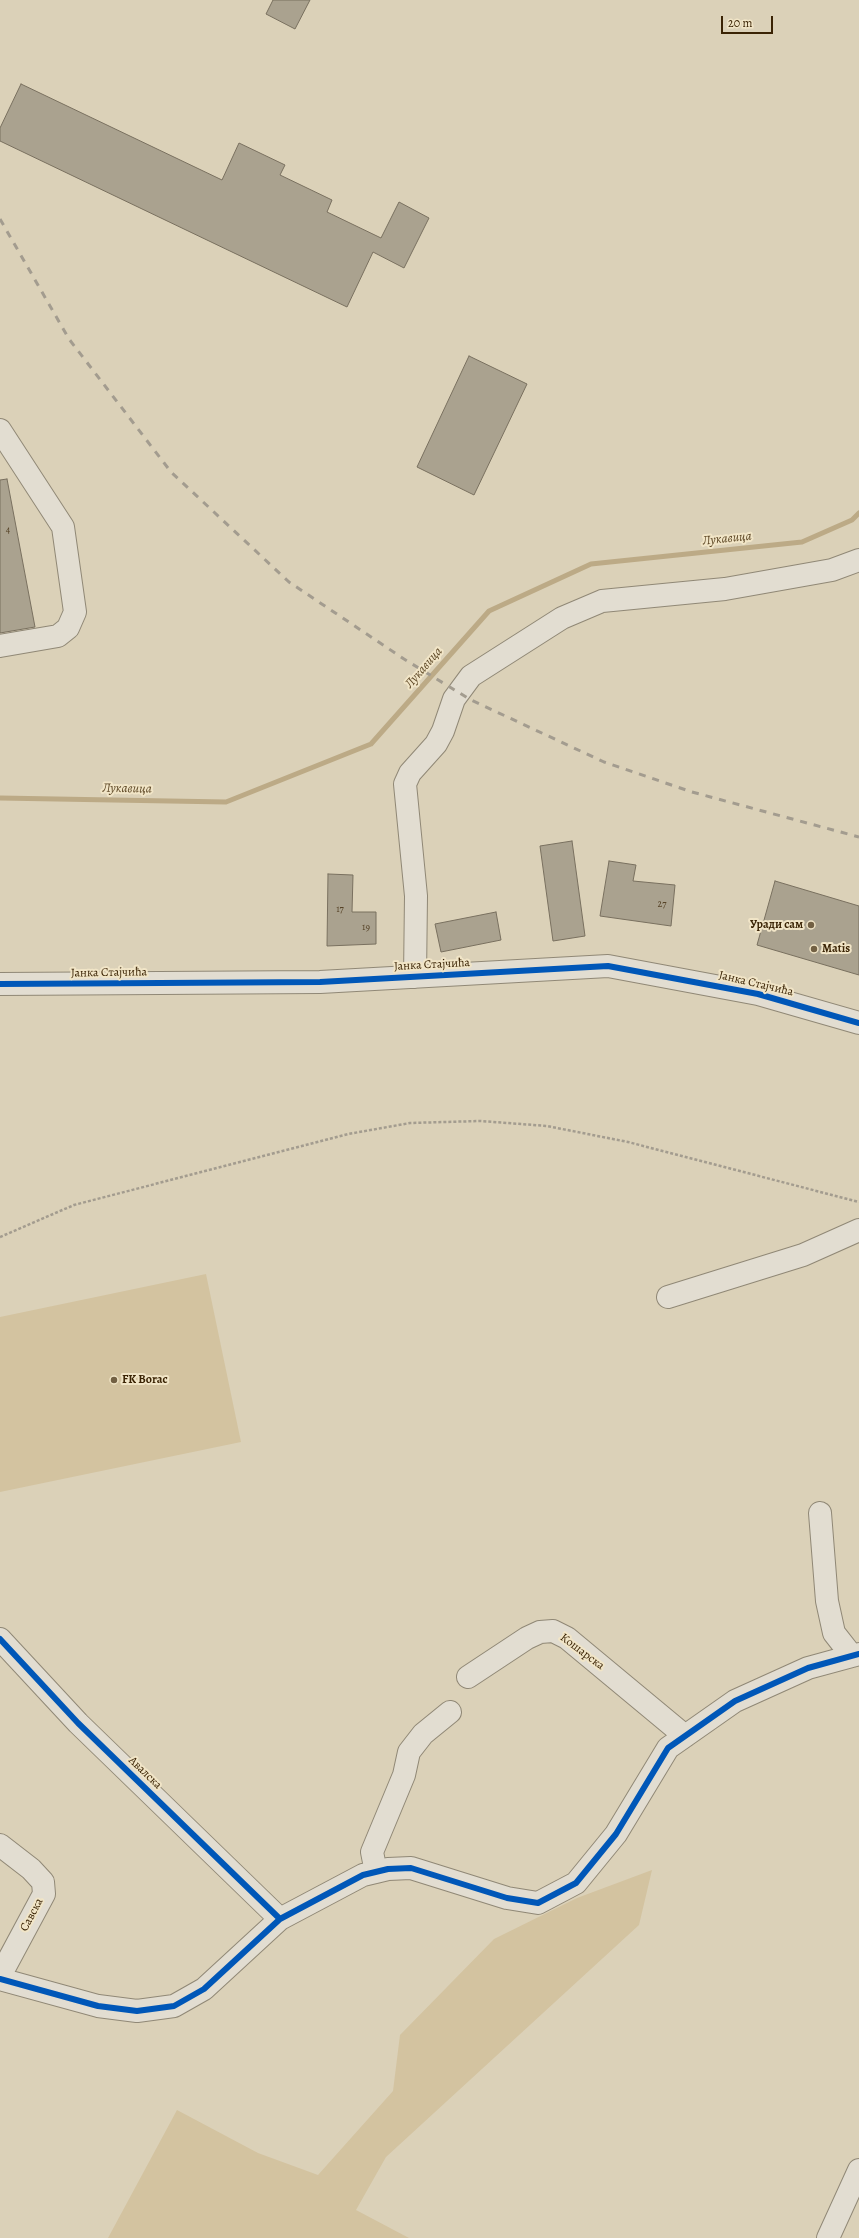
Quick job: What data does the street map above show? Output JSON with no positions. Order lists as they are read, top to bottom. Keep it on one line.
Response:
{"streets":{"street":["Јанка Стајчића","Кошарска","Авалска","Савска"]},"water":["Лукавица"],"places":["Уради сам","Matis","FK Borac"],"house_numbers":["4","27","17","19"],"scale_bar":"20 m"}
